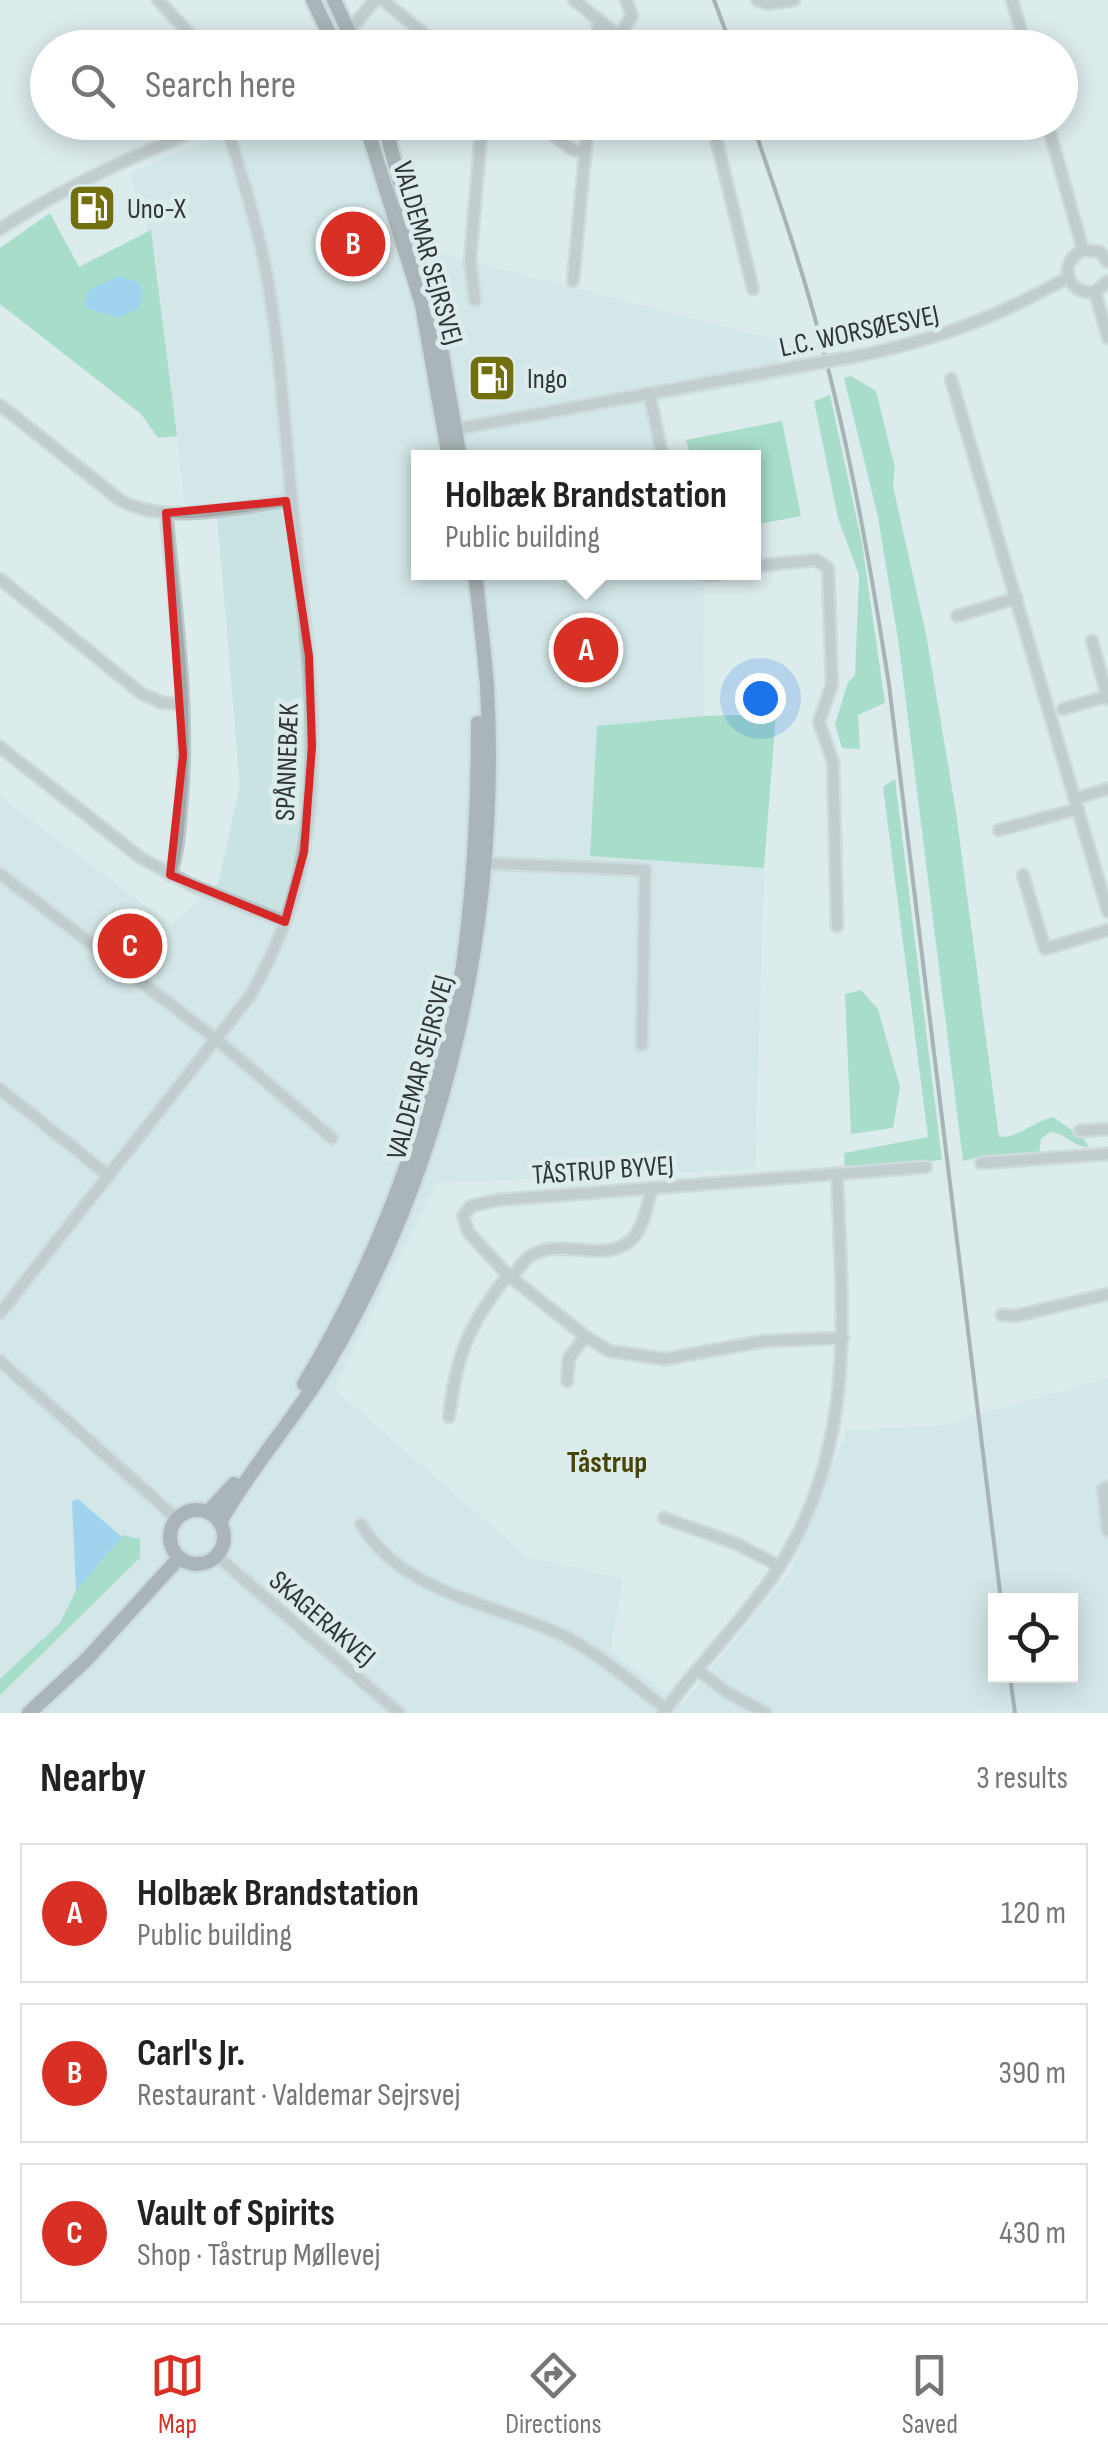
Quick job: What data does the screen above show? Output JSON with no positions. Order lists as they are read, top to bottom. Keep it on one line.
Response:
{"streets":{"main road":["VALDEMAR SEJRSVEJ"],"street":["L.C. WORSØESVEJ","SPÅNNEBÆK","TÅSTRUP BYVEJ","SKAGERAKVEJ"]},"crossings":[["VALDEMAR SEJRSVEJ","L.C. WORSØESVEJ"],["VALDEMAR SEJRSVEJ","SKAGERAKVEJ"]],"districts":["Tåstrup"],"places":{"fuel station":["Uno-X","Ingo"]},"page":{"search":"Search here","pins":["B","A","C"],"popup":["Holbæk Brandstation","Public building"],"heading":["Nearby","3 results"],"list":[{"mark":"A","name":"Holbæk Brandstation","note":"Public building","value":"120 m"},{"mark":"B","name":"Carl's Jr.","note":"Restaurant · Valdemar Sejrsvej","value":"390 m"},{"mark":"C","name":"Vault of Spirits","note":"Shop · Tåstrup Møllevej","value":"430 m"}],"nav":["Map","Directions","Saved"]}}
